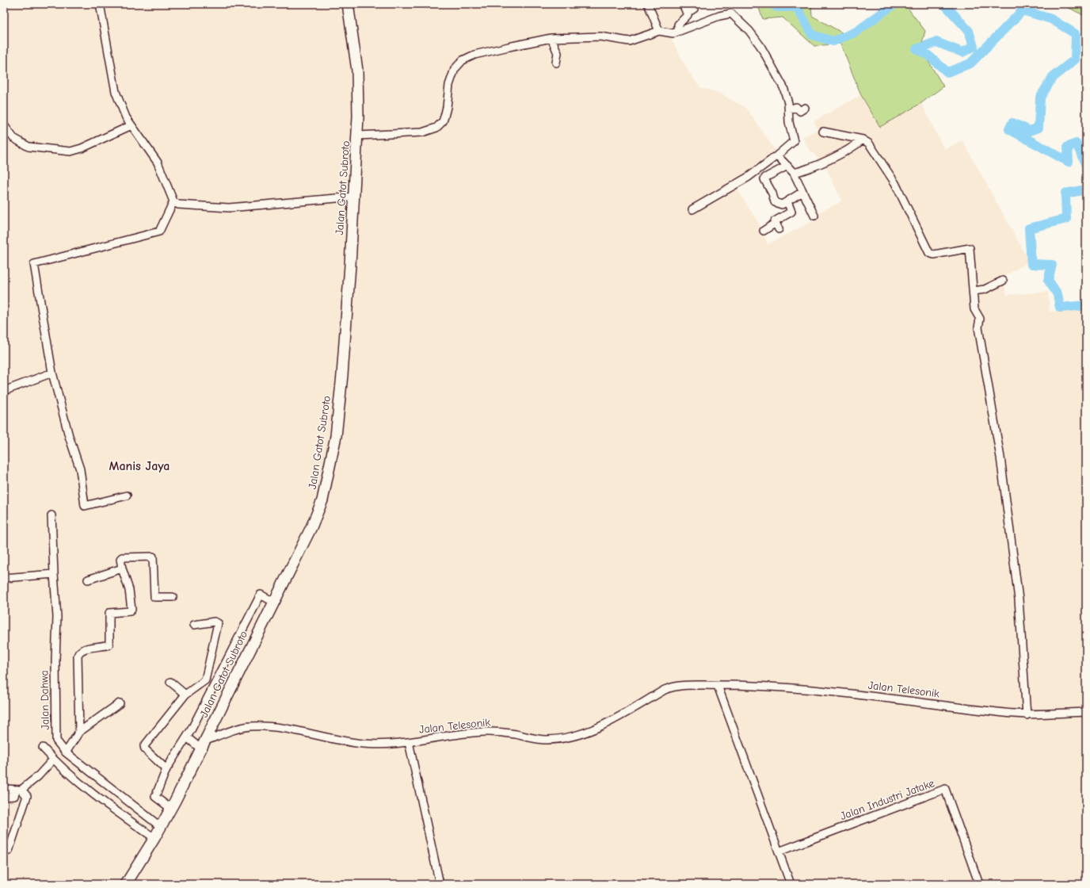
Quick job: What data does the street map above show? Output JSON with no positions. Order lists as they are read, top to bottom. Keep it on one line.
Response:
{"streets":{"highway":["Jalan Gatot Subroto"],"street":["Jalan Telesonik","Jalan Dahwa","Jalan Industri Jatake"]},"crossings":[["Jalan Gatot Subroto","Jalan Telesonik"],["Jalan Gatot Subroto","Jalan Dahwa"]],"districts":["Manis Jaya"]}
